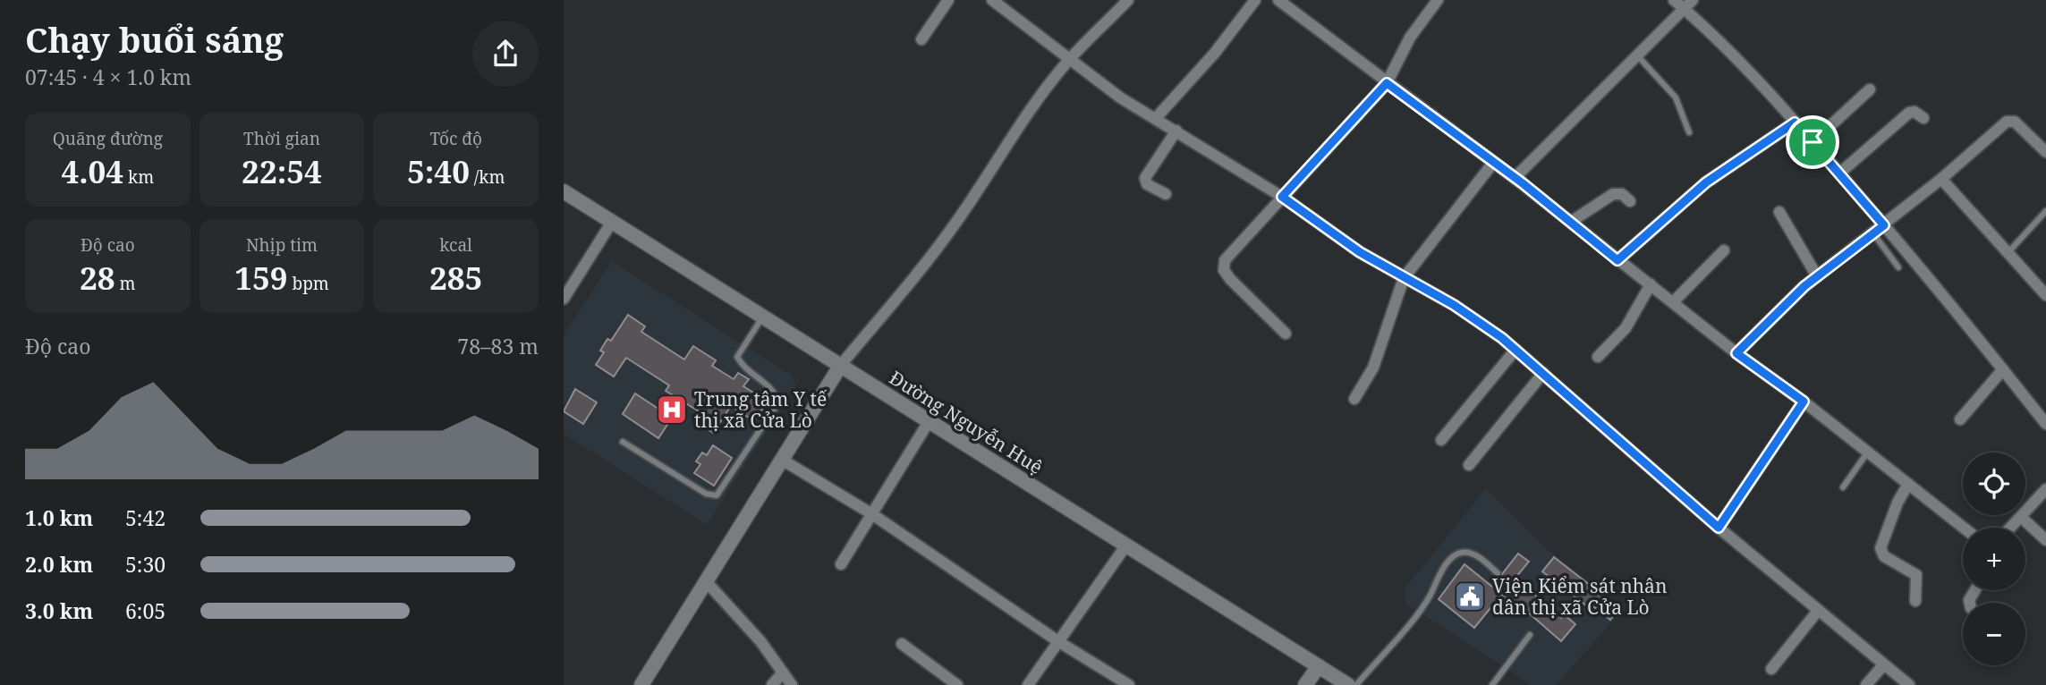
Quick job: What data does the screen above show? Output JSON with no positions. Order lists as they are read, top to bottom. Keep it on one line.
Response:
{"streets":{"street":["Đường Nguyễn Huệ"]},"places":{"hospital":["Trung tâm Y tế thị xã Cửa Lò"],"public building":["Viện Kiểm sát nhân dân thị xã Cửa Lò"]},"page":{"heading":["Chạy buổi sáng","07:45 · 4 × 1.0 km"],"stats":[["Quãng đường","4.04 km"],["Thời gian","22:54"],["Tốc độ","5:40 /km"],["Độ cao","28 m"],["Nhịp tim","159 bpm"],["kcal","285"]],"chart":["Độ cao","78–83 m"],"map_buttons":["+","−"],"list":[{"name":"1.0 km","note":"5:42"},{"name":"2.0 km","note":"5:30"},{"name":"3.0 km","note":"6:05"}]}}
